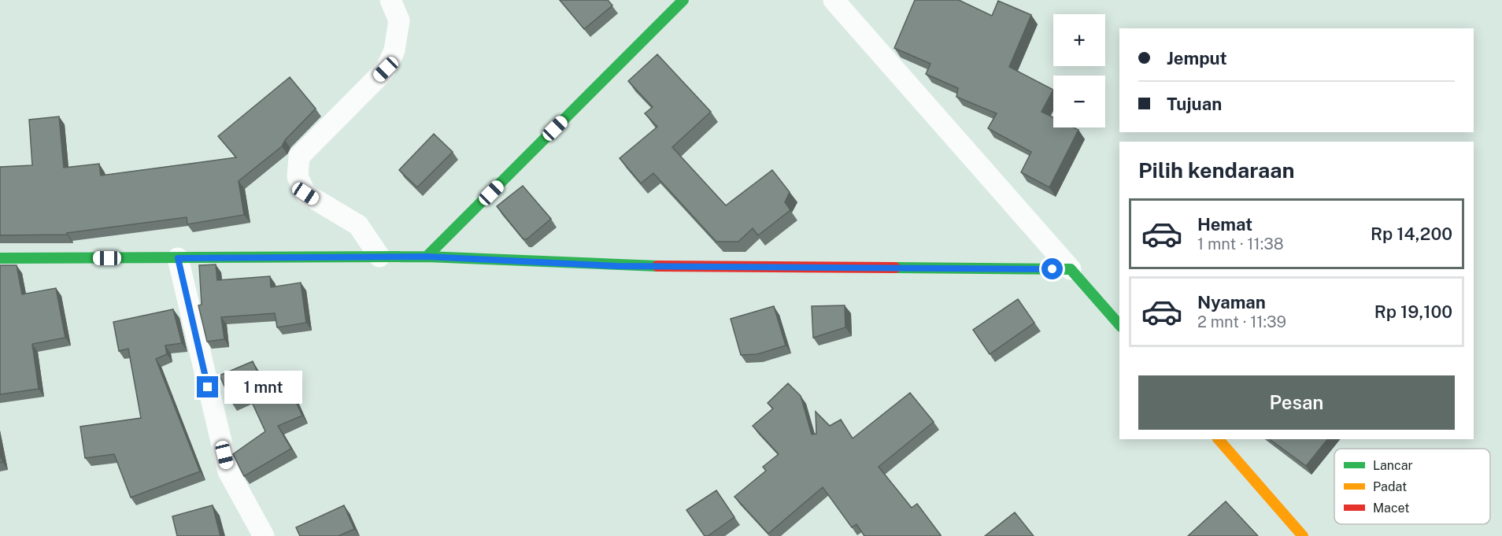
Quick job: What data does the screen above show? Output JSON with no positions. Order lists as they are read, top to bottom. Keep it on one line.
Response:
{"legend":["Lancar","Padat","Macet"],"page":{"map_buttons":["+","−"],"banner":["Jemput","Tujuan"],"heading":"Pilih kendaraan","list":[{"name":"Hemat","note":"1 mnt · 11:38","value":"Rp 14,200"},{"name":"Nyaman","note":"2 mnt · 11:39","value":"Rp 19,100"}],"buttons":"Pesan","bubble":"1 mnt"}}
